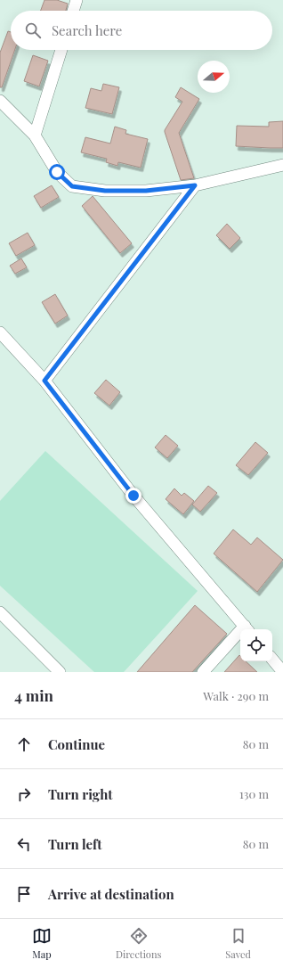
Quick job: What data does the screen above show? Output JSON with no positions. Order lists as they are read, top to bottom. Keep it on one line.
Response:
{"north":"right","page":{"search":"Search here","heading":["4 min","Walk · 290 m"],"list":[["Continue","80 m"],["Turn right","130 m"],["Turn left","80 m"],"Arrive at destination"],"nav":["Map","Directions","Saved"]}}
